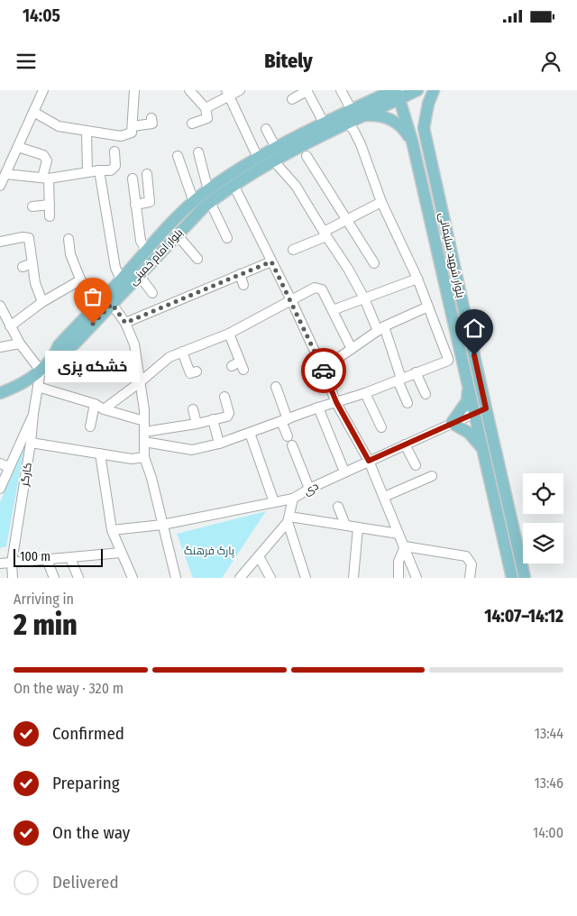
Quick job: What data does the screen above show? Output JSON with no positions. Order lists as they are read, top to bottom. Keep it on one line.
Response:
{"streets":{"main road":["بلوار شهید سلیمانی","بلوار امام خمینی"],"street":["کارگر","دی"]},"crossings":[["بلوار شهید سلیمانی","بلوار امام خمینی"],["بلوار شهید سلیمانی","دی"],["بلوار امام خمینی","کارگر"]],"parks":["پارک فرهنگ"],"places":["خشکه پزی"],"scale_bar":"100 m","page":{"status":"14:05","header":"Bitely","bubble":"خشکه پزی","scale":"100 m","heading":["2 min","Arriving in","14:07–14:12"],"bar":"On the way · 320 m","list":[["Confirmed","13:44"],["Preparing","13:46"],["On the way","14:00"],"Delivered"]}}
